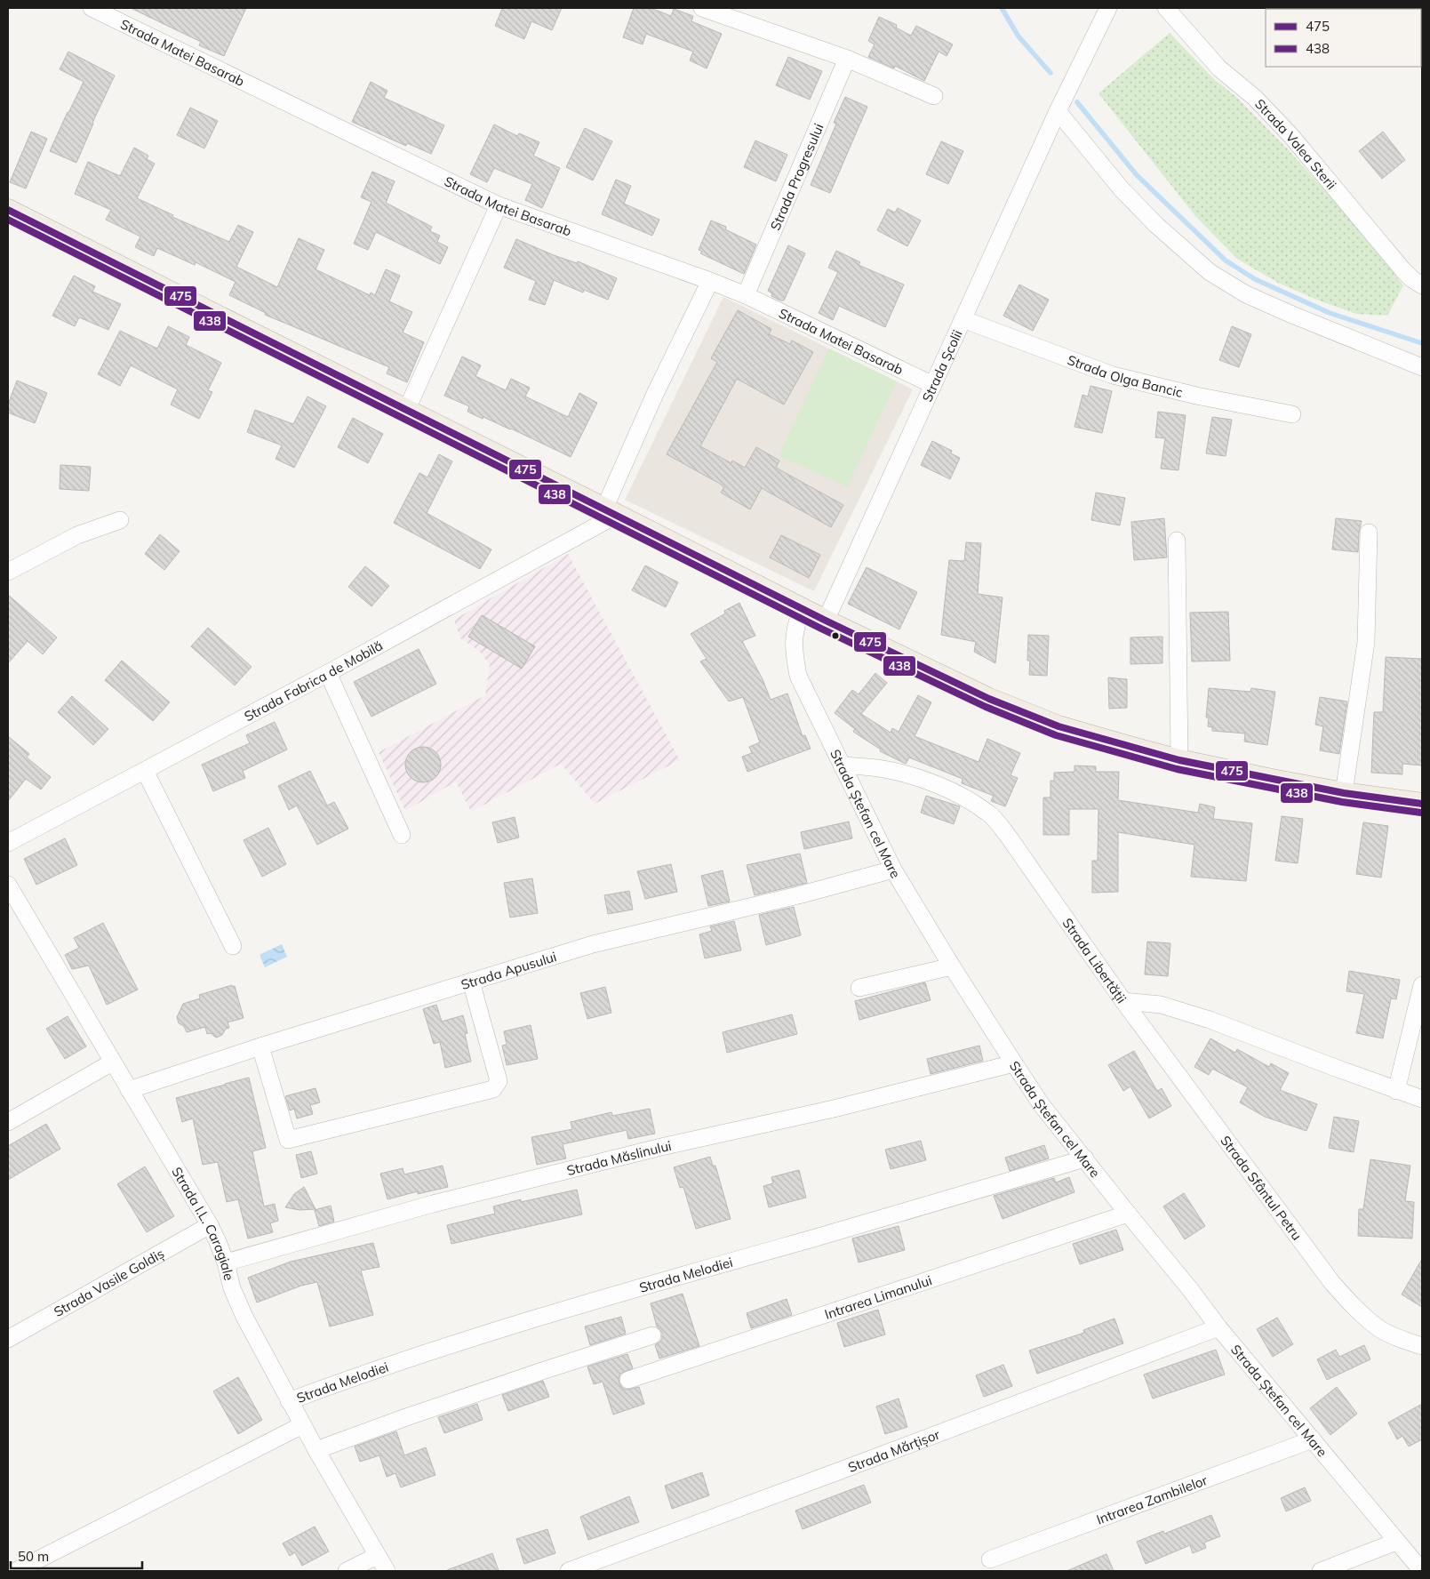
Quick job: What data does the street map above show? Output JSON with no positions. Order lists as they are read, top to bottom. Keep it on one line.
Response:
{"streets":{"street":["Strada Matei Basarab","Strada Valea Sterii","Strada Progresului","Strada Școlii","Strada Olga Bancic","Strada Fabrica de Mobilă","Strada Ștefan cel Mare","Strada Libertății","Strada Apusului","Strada Măslinului","Strada Sfântul Petru","Strada I.L. Caragiale","Strada Melodiei","Strada Vasile Goldiș","Intrarea Limanului","Strada Mărțișor","Intrarea Zambilelor"]},"crossings":[["Strada Matei Basarab","Strada Progresului"],["Strada Matei Basarab","Strada Școlii"],["Strada Școlii","Strada Olga Bancic"],["Strada Ștefan cel Mare","Strada Libertății"],["Strada Ștefan cel Mare","Strada Apusului"],["Strada Ștefan cel Mare","Strada Măslinului"],["Strada Ștefan cel Mare","Strada Melodiei"],["Strada Ștefan cel Mare","Intrarea Limanului"],["Strada Ștefan cel Mare","Strada Mărțișor"],["Strada Ștefan cel Mare","Intrarea Zambilelor"],["Strada Libertății","Strada Sfântul Petru"],["Strada Apusului","Strada I.L. Caragiale"],["Strada Măslinului","Strada I.L. Caragiale"],["Strada I.L. Caragiale","Strada Melodiei"],["Strada I.L. Caragiale","Strada Vasile Goldiș"]],"lines":["transit line 475","transit line 438"],"legend":["475","438"],"scale_bar":"50 m"}
